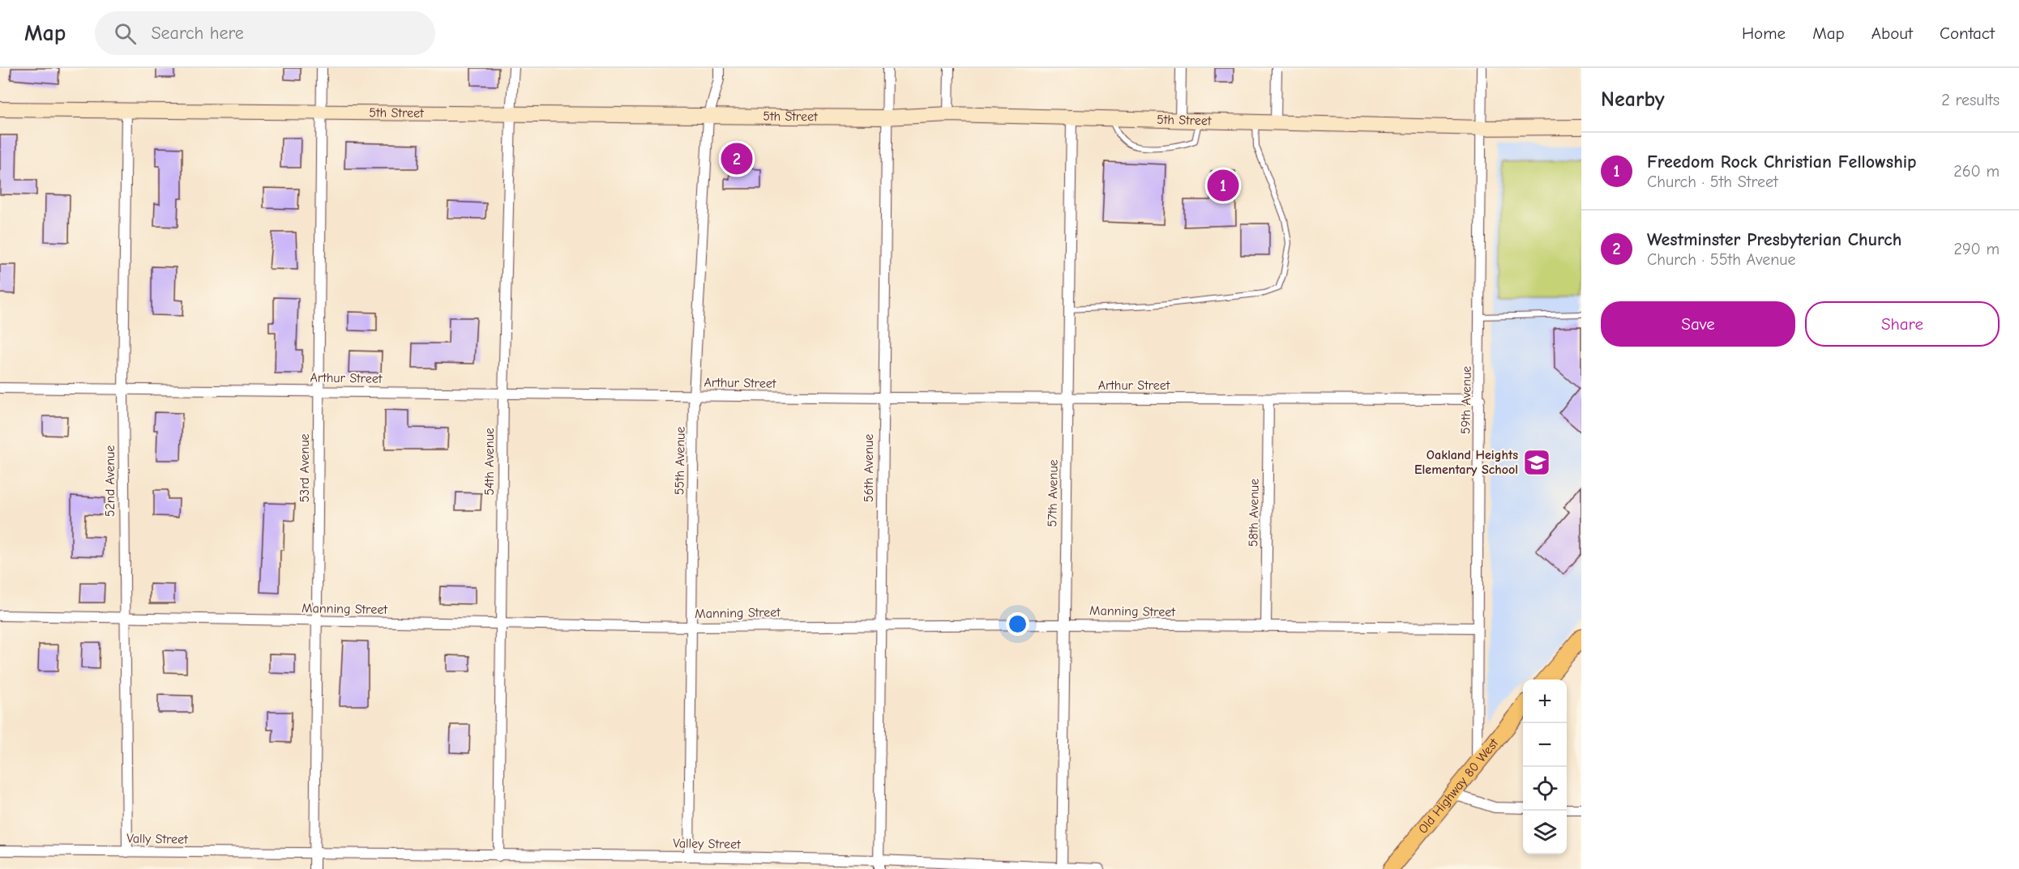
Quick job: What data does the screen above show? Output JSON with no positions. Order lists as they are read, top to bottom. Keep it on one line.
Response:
{"streets":{"main road":["Old Highway 80 West"],"street":["5th Street","Arthur Street","59th Avenue","55th Avenue","54th Avenue","53rd Avenue","56th Avenue","52nd Avenue","57th Avenue","58th Avenue","Manning Street","Vally Street","Valley Street"]},"crossings":[["5th Street","59th Avenue"],["5th Street","55th Avenue"],["5th Street","54th Avenue"],["5th Street","53rd Avenue"],["5th Street","56th Avenue"],["5th Street","52nd Avenue"],["5th Street","57th Avenue"],["Arthur Street","59th Avenue"],["Arthur Street","55th Avenue"],["Arthur Street","54th Avenue"],["Arthur Street","53rd Avenue"],["Arthur Street","56th Avenue"],["Arthur Street","52nd Avenue"],["Arthur Street","57th Avenue"],["Arthur Street","58th Avenue"],["59th Avenue","Manning Street"],["59th Avenue","Old Highway 80 West"],["55th Avenue","Manning Street"],["55th Avenue","Valley Street"],["54th Avenue","Manning Street"],["54th Avenue","Valley Street"],["53rd Avenue","Manning Street"],["53rd Avenue","Vally Street"],["53rd Avenue","Valley Street"],["56th Avenue","Manning Street"],["56th Avenue","Valley Street"],["52nd Avenue","Manning Street"],["52nd Avenue","Vally Street"],["57th Avenue","Manning Street"],["57th Avenue","Valley Street"],["58th Avenue","Manning Street"],["Vally Street","Valley Street"]],"places":{"school or university":["Oakland Heights Elementary School"]},"page":{"header":"Map","search":"Search here","nav":["Home","Map","About","Contact"],"heading":["Nearby","2 results"],"list":[{"mark":"1","name":"Freedom Rock Christian Fellowship","note":"Church · 5th Street","value":"260 m"},{"mark":"2","name":"Westminster Presbyterian Church","note":"Church · 55th Avenue","value":"290 m"}],"pins":["2","1"],"buttons":["Save","Share"],"map_buttons":["+","−"]}}
